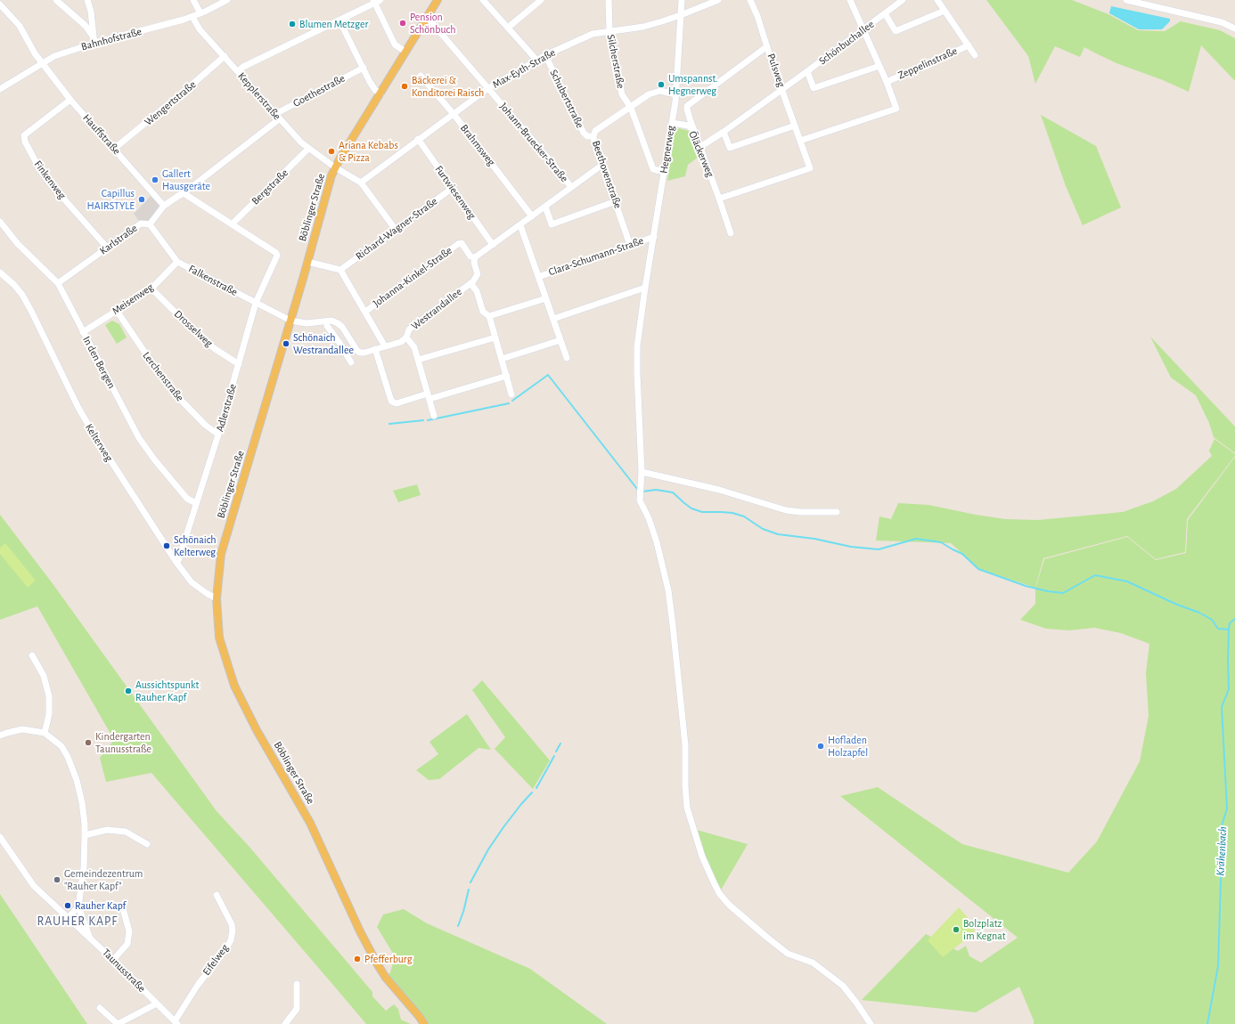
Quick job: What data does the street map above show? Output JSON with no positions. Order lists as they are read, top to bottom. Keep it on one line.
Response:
{"streets":{"main road":["Böblinger Straße"],"street":["Bahnhofstraße","Schönbuchallee","Silcherstraße","Zeppelinstraße","Max-Eyth-Straße","Pulsweg","Goethestraße","Kepplerstraße","Schubertstraße","Wengertstraße","Hauffstraße","Johann-Bruecker-Straße","Brahmsweg","Hegnerweg","Öläckerweg","Beethovenstraße","Finkenweg","Bergstraße","Furtwiesenweg","Richard-Wagner-Straße","Karlstraße","Clara-Schumann-Straße","Johanna-Kinkel-Straße","Falkenstraße","Meisenweg","Westrandallee","Drosselweg","In den Bergen","Lerchenstraße","Adlerstraße","Kelterweg","Eifelweg","Taunusstraße"]},"crossings":[["Bahnhofstraße","Kepplerstraße"],["Bahnhofstraße","Hauffstraße"],["Schönbuchallee","Zeppelinstraße"],["Schönbuchallee","Pulsweg"],["Schönbuchallee","Öläckerweg"],["Silcherstraße","Max-Eyth-Straße"],["Silcherstraße","Hegnerweg"],["Silcherstraße","Beethovenstraße"],["Zeppelinstraße","Pulsweg"],["Max-Eyth-Straße","Schubertstraße"],["Max-Eyth-Straße","Johann-Bruecker-Straße"],["Max-Eyth-Straße","Brahmsweg"],["Max-Eyth-Straße","Hegnerweg"],["Max-Eyth-Straße","Furtwiesenweg"],["Pulsweg","Öläckerweg"],["Goethestraße","Kepplerstraße"],["Goethestraße","Karlstraße"],["Kepplerstraße","Wengertstraße"],["Kepplerstraße","Bergstraße"],["Kepplerstraße","Böblinger Straße"],["Kepplerstraße","Karlstraße"],["Schubertstraße","Beethovenstraße"],["Wengertstraße","Hauffstraße"],["Hauffstraße","Finkenweg"],["Hauffstraße","Karlstraße"],["Johann-Bruecker-Straße","Böblinger Straße"],["Hegnerweg","Öläckerweg"],["Hegnerweg","Beethovenstraße"],["Hegnerweg","Clara-Schumann-Straße"],["Beethovenstraße","Clara-Schumann-Straße"],["Finkenweg","Karlstraße"],["Bergstraße","Adlerstraße"],["Furtwiesenweg","Richard-Wagner-Straße"],["Böblinger Straße","Falkenstraße"],["Böblinger Straße","Westrandallee"],["Böblinger Straße","Kelterweg"],["Karlstraße","Falkenstraße"],["Karlstraße","In den Bergen"],["Johanna-Kinkel-Straße","Westrandallee"],["Falkenstraße","Meisenweg"],["Falkenstraße","Westrandallee"],["Falkenstraße","Adlerstraße"],["Meisenweg","Drosselweg"],["Meisenweg","In den Bergen"],["Meisenweg","Lerchenstraße"],["Drosselweg","Adlerstraße"],["In den Bergen","Adlerstraße"],["Lerchenstraße","Adlerstraße"],["Adlerstraße","Kelterweg"],["Eifelweg","Taunusstraße"]],"districts":["RAUHER KAPF"],"water":["Krähenbach"],"places":["Pension Schönbuch","Blumen Metzger","Umspannst. Hegnerweg","Bäckerei & Konditorei Raisch","Ariana Kebabs & Pizza","Gallert Hausgeräte","Capillus HAIRSTYLE","Schönaich Westrandallee","Schönaich Kelterweg","Aussichtspunkt Rauher Kapf","Kindergarten Taunusstraße","Hofladen Holzapfel","Gemeindezentrum \"Rauher Kapf\"","Rauher Kapf","Bolzplatz im Kegnat","Pfefferburg"]}
